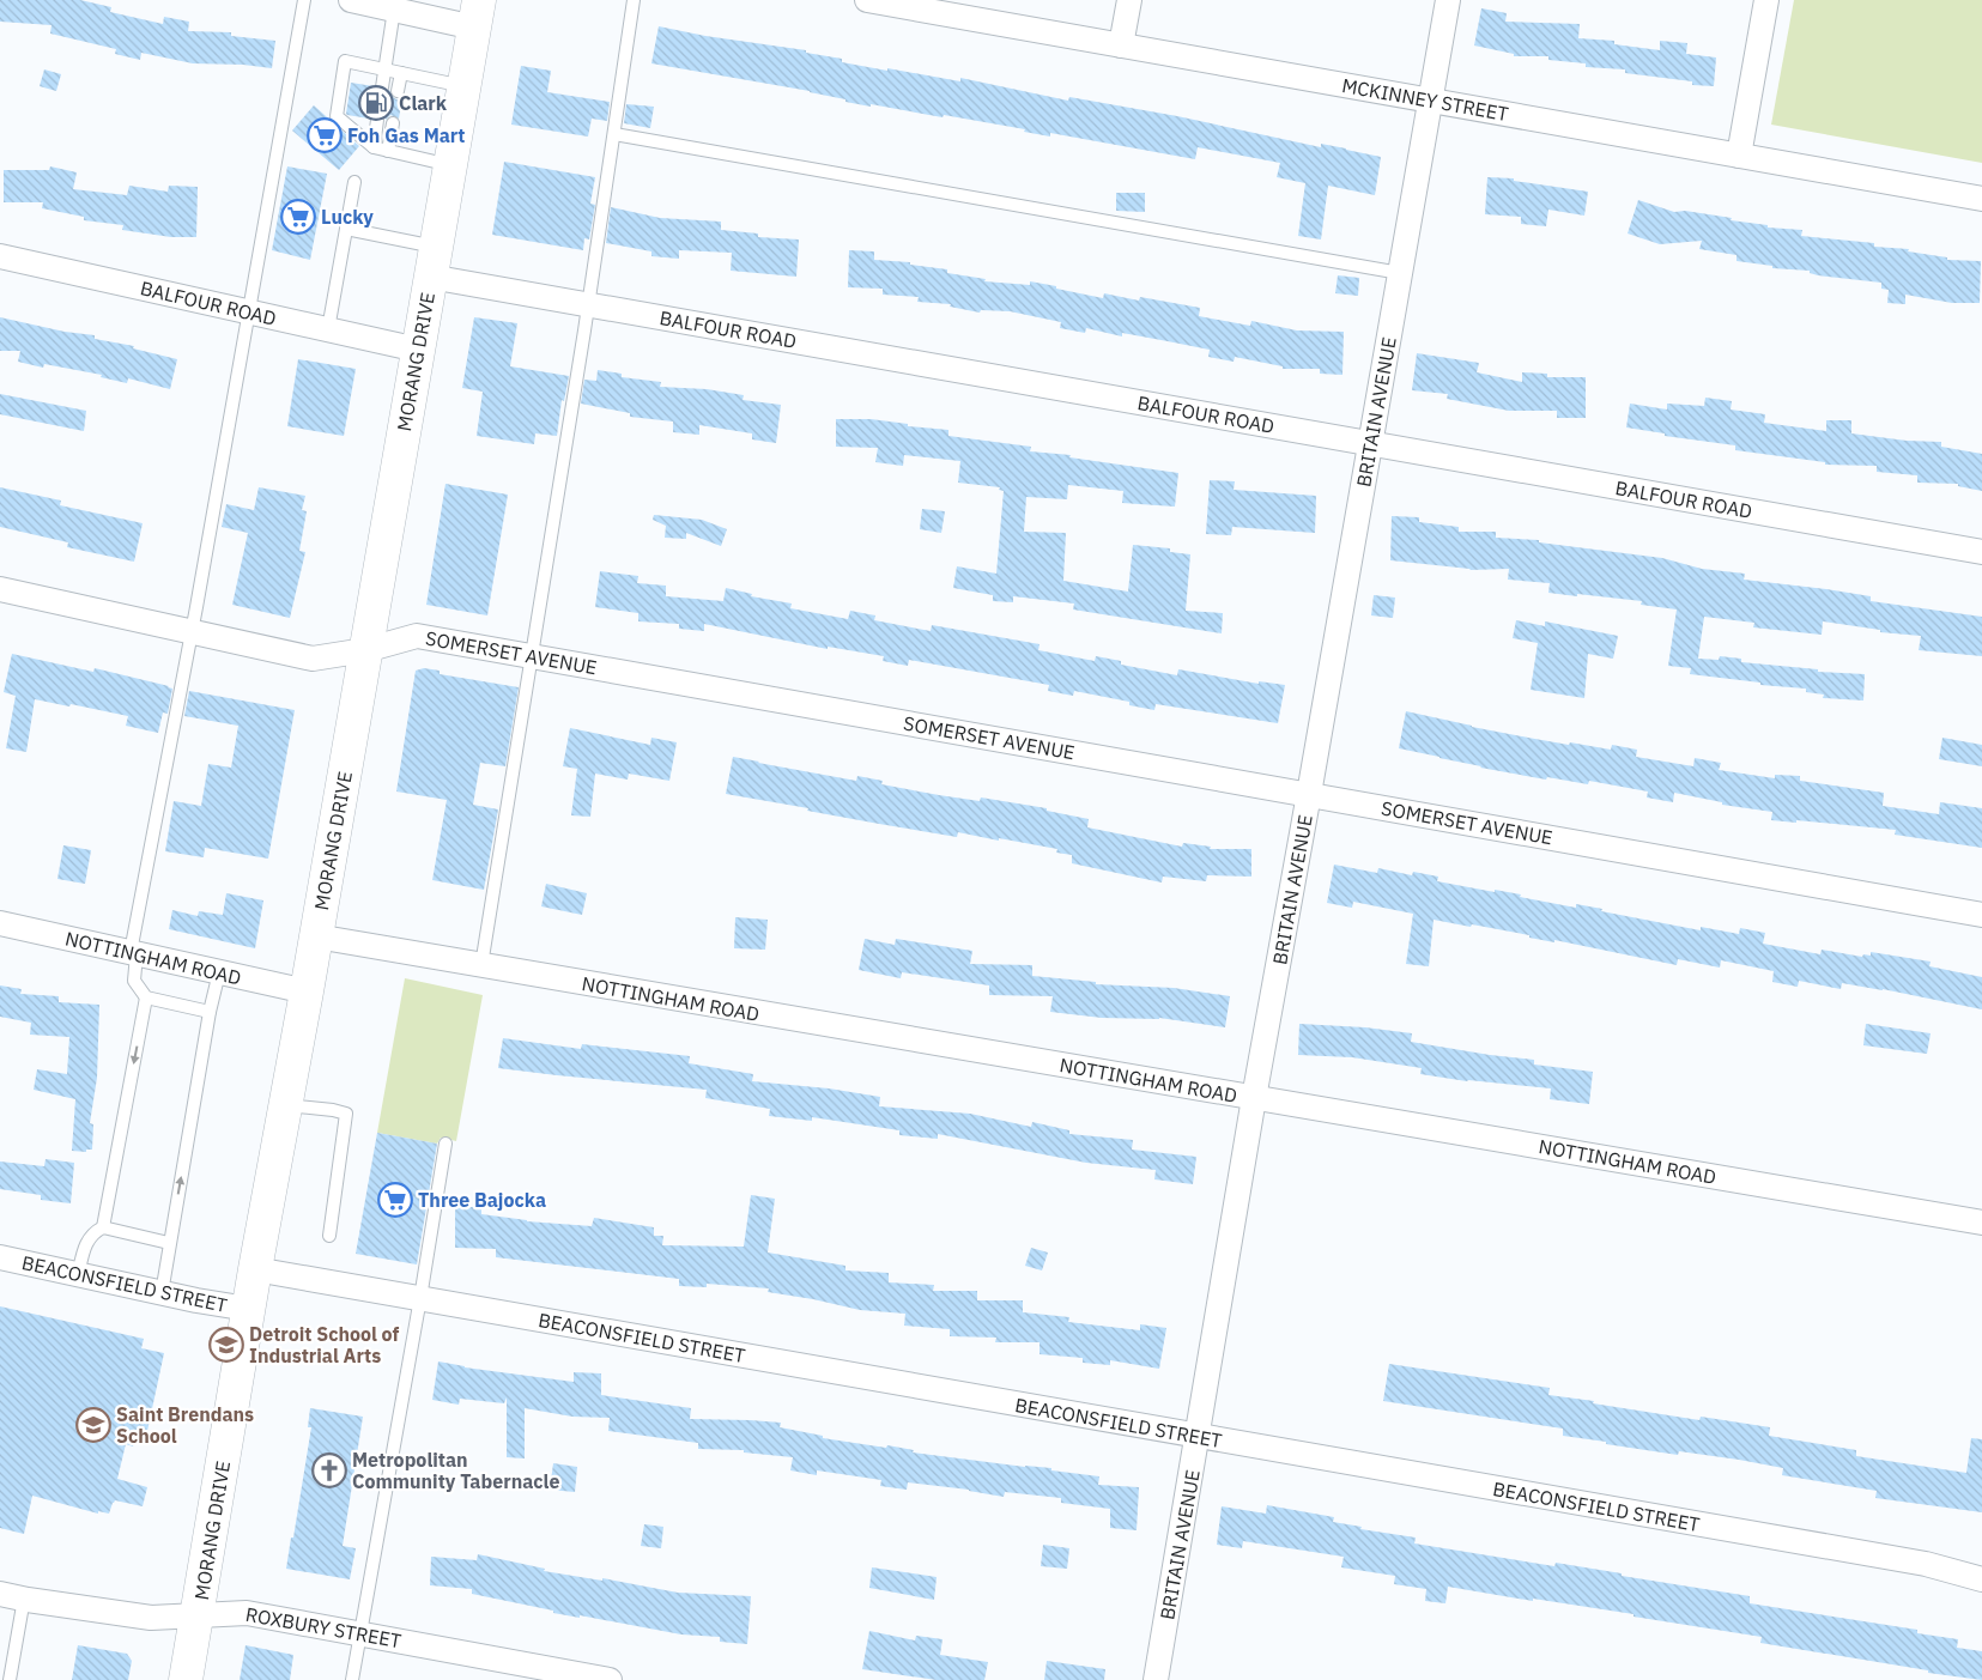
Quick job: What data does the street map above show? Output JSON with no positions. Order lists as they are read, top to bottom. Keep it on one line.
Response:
{"streets":{"street":["MCKINNEY STREET","BALFOUR ROAD","MORANG DRIVE","BRITAIN AVENUE","SOMERSET AVENUE","NOTTINGHAM ROAD","BEACONSFIELD STREET","ROXBURY STREET"]},"crossings":[["MCKINNEY STREET","BRITAIN AVENUE"],["BALFOUR ROAD","MORANG DRIVE"],["BALFOUR ROAD","BRITAIN AVENUE"],["MORANG DRIVE","SOMERSET AVENUE"],["MORANG DRIVE","NOTTINGHAM ROAD"],["MORANG DRIVE","BEACONSFIELD STREET"],["MORANG DRIVE","ROXBURY STREET"],["BRITAIN AVENUE","SOMERSET AVENUE"],["BRITAIN AVENUE","NOTTINGHAM ROAD"],["BRITAIN AVENUE","BEACONSFIELD STREET"]],"places":{"fuel station":["Clark"],"supermarket":["Foh Gas Mart","Lucky","Three Bajocka"],"school or university":["Detroit School of Industrial Arts","Saint Brendans School"],"church":["Metropolitan Community Tabernacle"]}}
